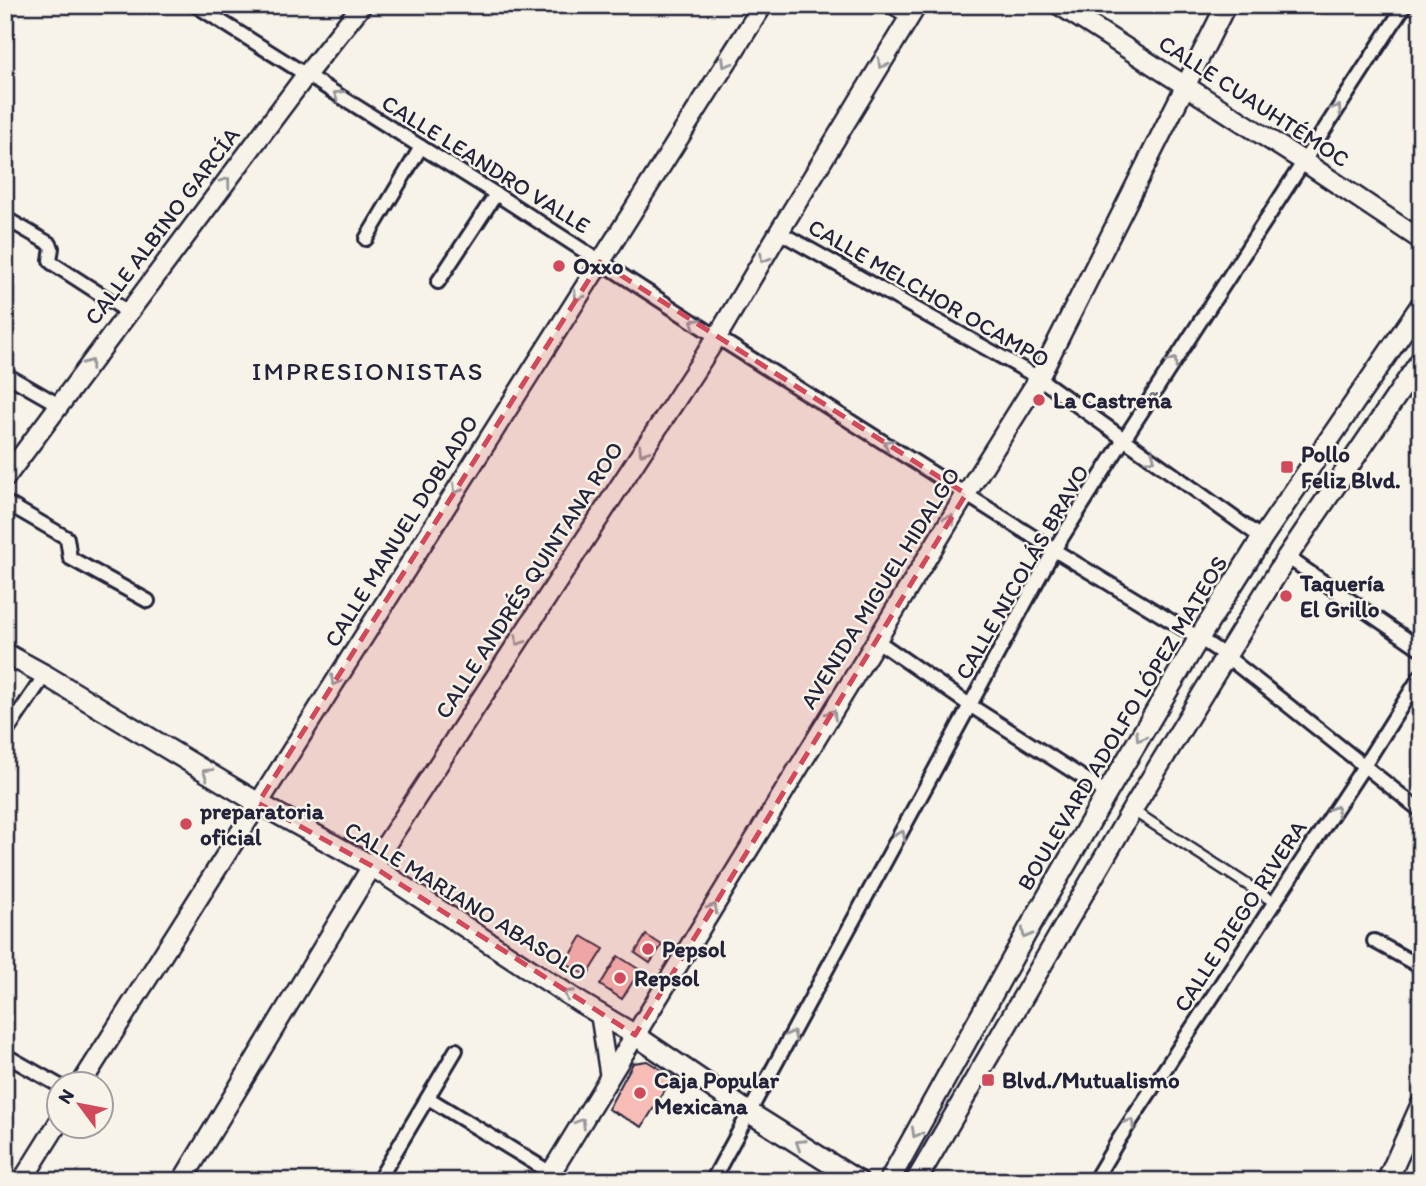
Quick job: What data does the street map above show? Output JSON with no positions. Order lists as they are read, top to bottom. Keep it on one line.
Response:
{"streets":{"main road":["CALLE CUAUHTÉMOC","CALLE ALBINO GARCÍA","CALLE MANUEL DOBLADO","CALLE ANDRÉS QUINTANA ROO","AVENIDA MIGUEL HIDALGO","BOULEVARD ADOLFO LÓPEZ MATEOS","CALLE MARIANO ABASOLO"],"street":["CALLE LEANDRO VALLE","CALLE MELCHOR OCAMPO","CALLE NICOLÁS BRAVO","CALLE DIEGO RIVERA"]},"crossings":[["CALLE CUAUHTÉMOC","CALLE NICOLÁS BRAVO"],["CALLE CUAUHTÉMOC","AVENIDA MIGUEL HIDALGO"],["CALLE LEANDRO VALLE","CALLE ALBINO GARCÍA"],["CALLE LEANDRO VALLE","CALLE MANUEL DOBLADO"],["CALLE LEANDRO VALLE","CALLE NICOLÁS BRAVO"],["CALLE LEANDRO VALLE","CALLE ANDRÉS QUINTANA ROO"],["CALLE LEANDRO VALLE","AVENIDA MIGUEL HIDALGO"],["CALLE LEANDRO VALLE","BOULEVARD ADOLFO LÓPEZ MATEOS"],["CALLE LEANDRO VALLE","CALLE DIEGO RIVERA"],["CALLE MELCHOR OCAMPO","CALLE NICOLÁS BRAVO"],["CALLE MELCHOR OCAMPO","CALLE ANDRÉS QUINTANA ROO"],["CALLE MELCHOR OCAMPO","AVENIDA MIGUEL HIDALGO"],["CALLE MELCHOR OCAMPO","BOULEVARD ADOLFO LÓPEZ MATEOS"],["CALLE MANUEL DOBLADO","CALLE MARIANO ABASOLO"],["CALLE NICOLÁS BRAVO","CALLE MARIANO ABASOLO"],["CALLE ANDRÉS QUINTANA ROO","CALLE MARIANO ABASOLO"],["AVENIDA MIGUEL HIDALGO","CALLE MARIANO ABASOLO"]],"one_way":["CALLE LEANDRO VALLE","CALLE ALBINO GARCÍA","CALLE MANUEL DOBLADO","CALLE NICOLÁS BRAVO","CALLE ANDRÉS QUINTANA ROO","AVENIDA MIGUEL HIDALGO","CALLE MARIANO ABASOLO","CALLE DIEGO RIVERA"],"districts":["IMPRESIONISTAS"],"places":{"other":["Oxxo","La Castreña","Taquería El Grillo","preparatoria oficial","Pepsol","Repsol","Caja Popular Mexicana"],"transit":["Pollo Feliz Blvd.","Blvd./Mutualismo"]},"north":"top left"}
